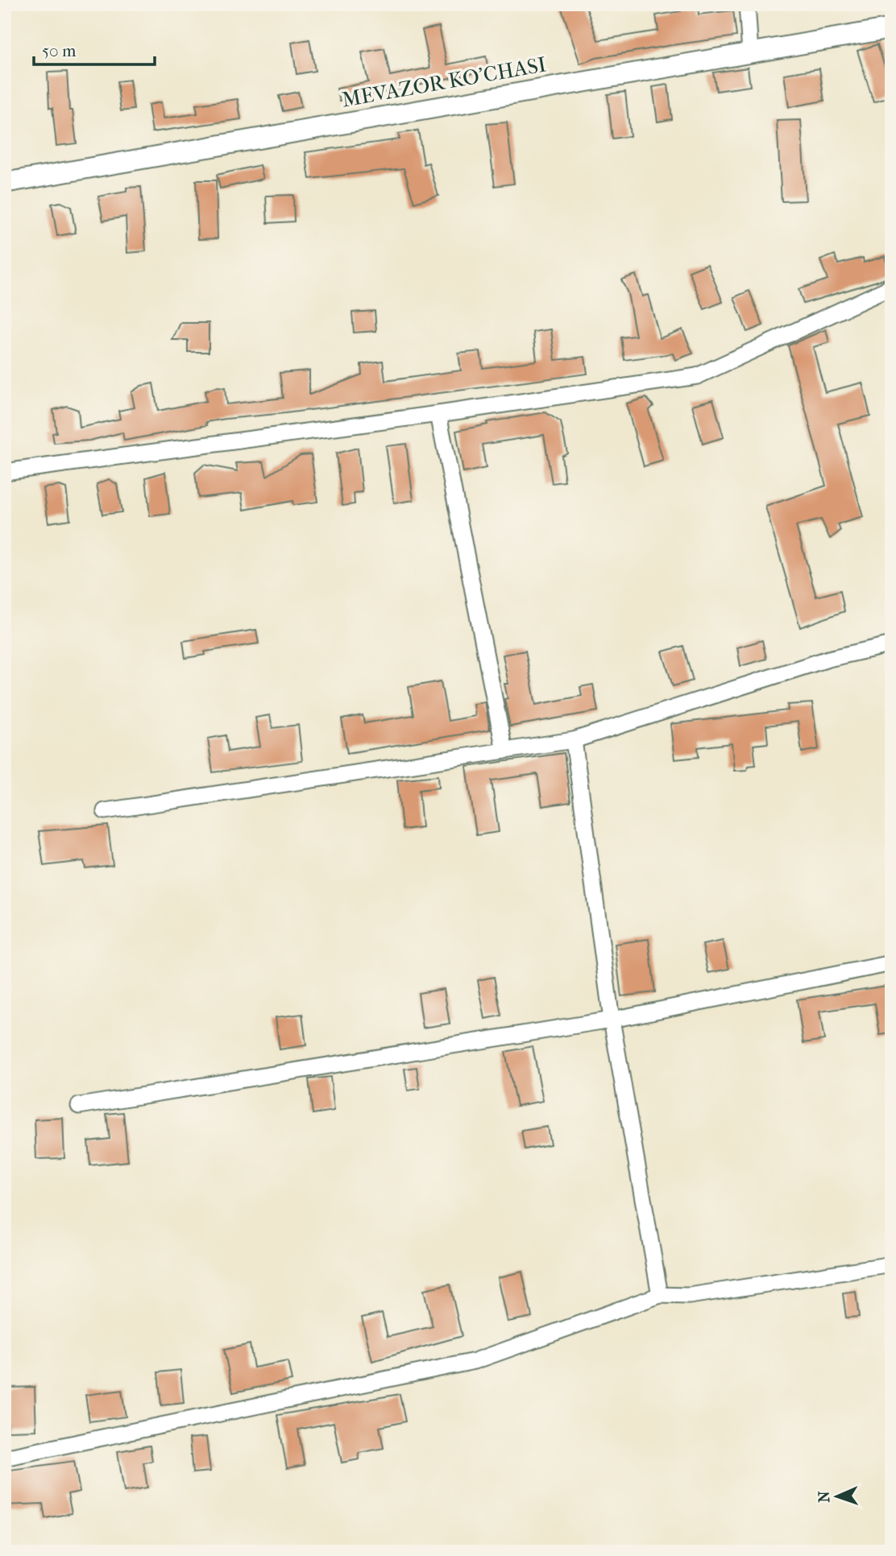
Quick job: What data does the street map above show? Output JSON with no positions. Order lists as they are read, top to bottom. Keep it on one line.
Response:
{"streets":{"street":["MEVAZOR KO'CHASI"]},"scale_bar":"50 m","north":"left"}
